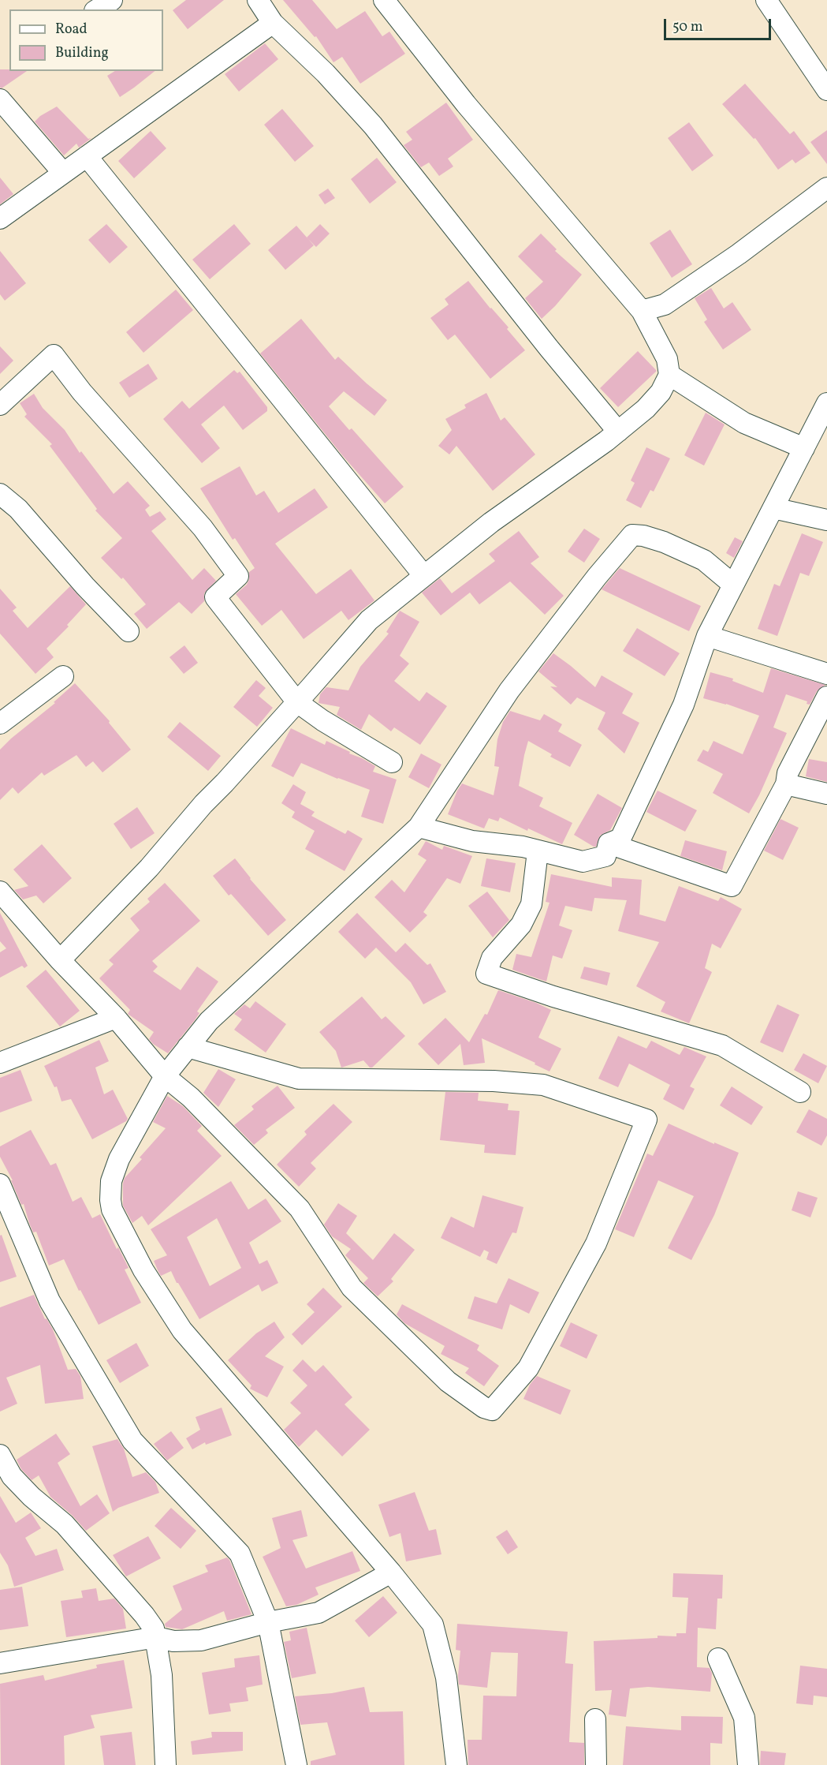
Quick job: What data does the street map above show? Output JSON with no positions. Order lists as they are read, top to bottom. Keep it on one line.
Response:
{"legend":["Road","Building"],"scale_bar":"50 m"}
